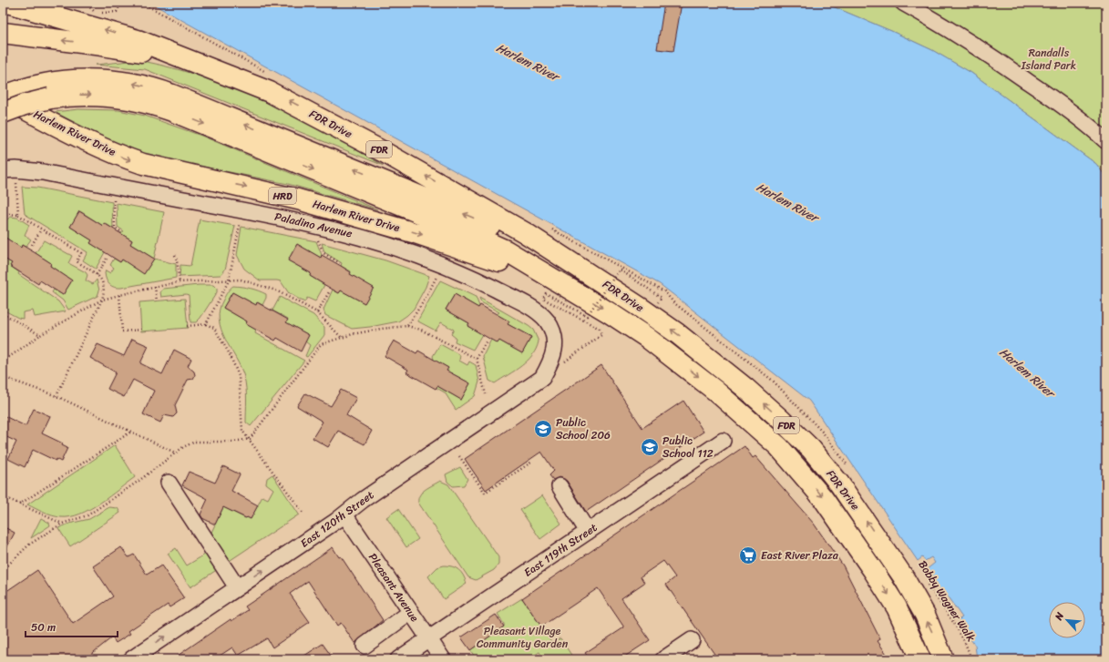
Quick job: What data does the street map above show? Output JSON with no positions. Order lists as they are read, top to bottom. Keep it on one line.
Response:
{"streets":{"highway":["FDR Drive","Harlem River Drive","FDR","HRD"],"street":["Paladino Avenue","East 120th Street","East 119th Street","Pleasant Avenue"],"path":["Bobby Wagner Walk"]},"crossings":[["FDR Drive","Harlem River Drive"],["Paladino Avenue","East 120th Street"],["East 120th Street","Pleasant Avenue"],["East 119th Street","Pleasant Avenue"]],"one_way":["East 120th Street"],"water":["Harlem River"],"parks":["Randalls Island Park","Pleasant Village Community Garden"],"places":{"school or university":["Public School 206","Public School 112"],"supermarket":["East River Plaza"]},"scale_bar":"50 m","north":"top left"}
